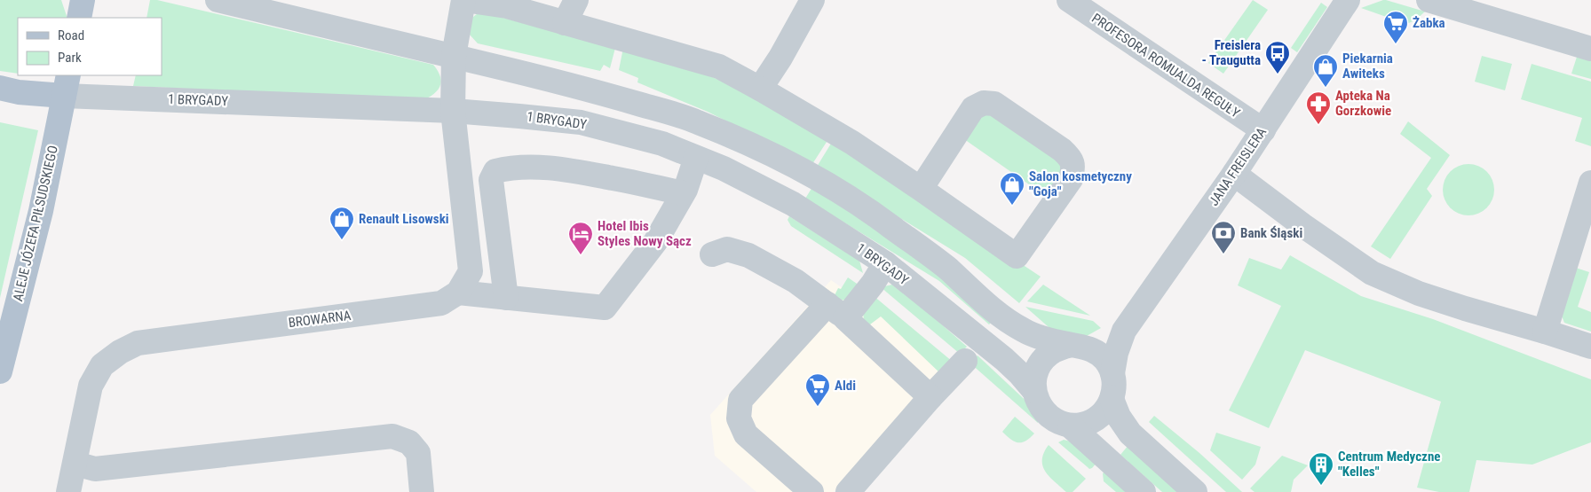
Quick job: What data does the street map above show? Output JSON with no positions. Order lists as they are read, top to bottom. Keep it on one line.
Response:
{"streets":{"main road":["1 BRYGADY","ALEJE JÓZEFA PIŁSUDSKIEGO"],"street":["PROFESORA ROMUALDA REGUŁY","JANA FREISLERA","BROWARNA"]},"crossings":[["PROFESORA ROMUALDA REGUŁY","JANA FREISLERA"],["1 BRYGADY","JANA FREISLERA"],["1 BRYGADY","ALEJE JÓZEFA PIŁSUDSKIEGO"],["1 BRYGADY","BROWARNA"]],"places":{"supermarket":["Żabka","Aldi"],"bus stop":["Freislera - Traugutta"],"shop":["Piekarnia Awiteks","Salon kosmetyczny \"Goja\"","Renault Lisowski"],"pharmacy":["Apteka Na Gorzkowie"],"bank":["Bank Śląski"],"hotel":["Hotel Ibis Styles Nowy Sącz"],"building":["Centrum Medyczne \"Kelles\""]},"legend":["Road","Park"]}
